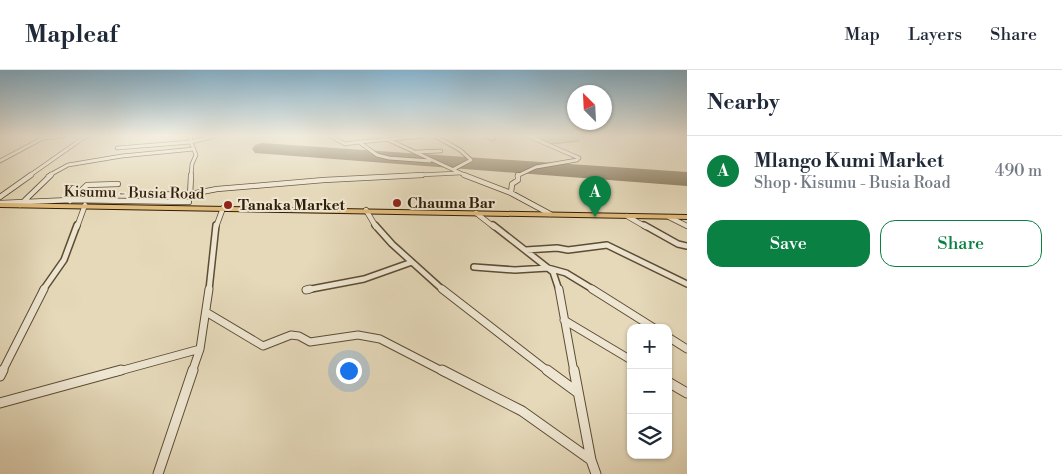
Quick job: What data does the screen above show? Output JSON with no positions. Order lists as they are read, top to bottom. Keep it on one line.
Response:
{"streets":{"highway":["Kisumu - Busia Road"]},"places":["Chauma Bar","Tanaka Market"],"north":"top left","page":{"header":"Mapleaf","nav":["Map","Layers","Share"],"heading":"Nearby","list":[{"mark":"A","name":"Mlango Kumi Market","note":"Shop · Kisumu - Busia Road","value":"490 m"}],"pins":"A","buttons":["Save","Share"],"map_buttons":["+","−"]}}
